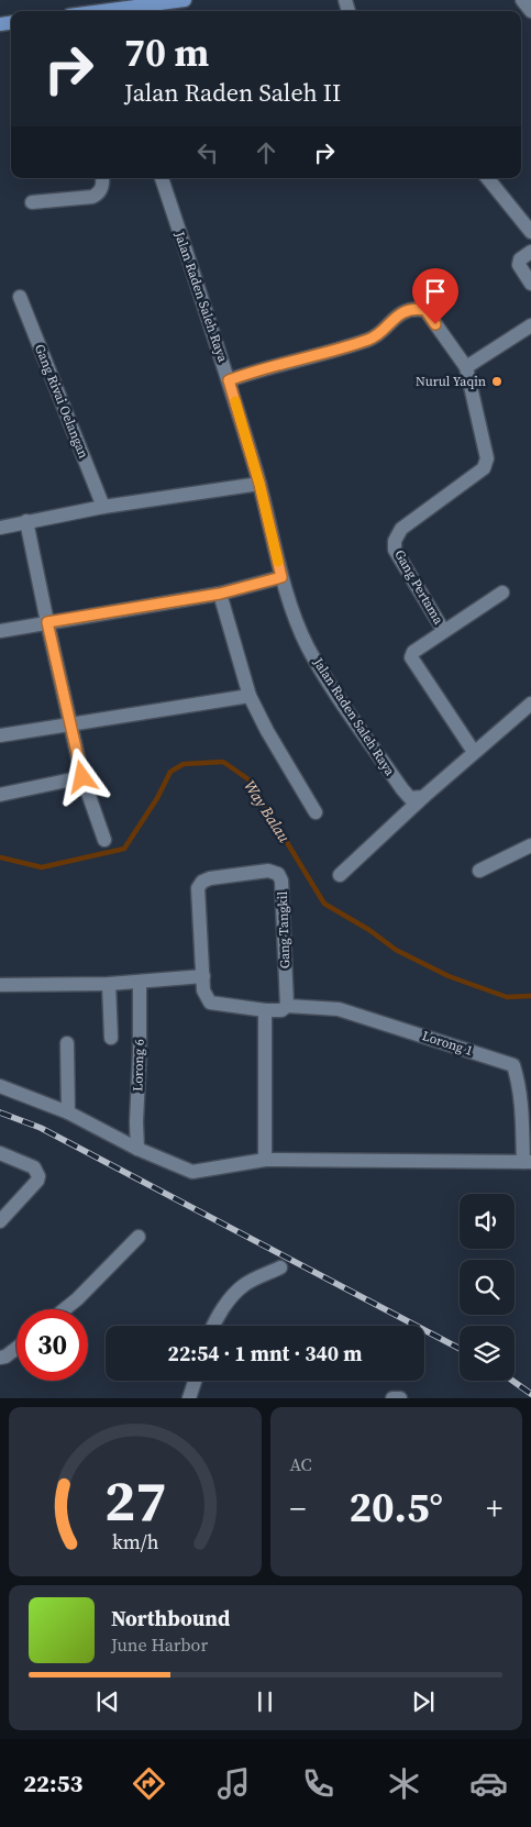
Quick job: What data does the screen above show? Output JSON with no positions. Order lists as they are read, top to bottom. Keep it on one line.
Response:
{"streets":{"street":["Jalan Raden Saleh Raya","Gang Rivai Oelangan","Gang Pertama","Gang Tangkil","Lorong 1","Lorong 6"]},"crossings":[["Gang Tangkil","Lorong 1"]],"water":["Way Balau"],"places":["Nurul Yaqin"],"page":{"turn":["70 m","Jalan Raden Saleh II"],"limit":"30","trip":"22:54 · 1 mnt · 340 m","tile":"AC","heat":["−","20.5°","+"],"song":["Northbound","June Harbor"],"tabs":"22:53","gauge":["27","km/h"]}}
